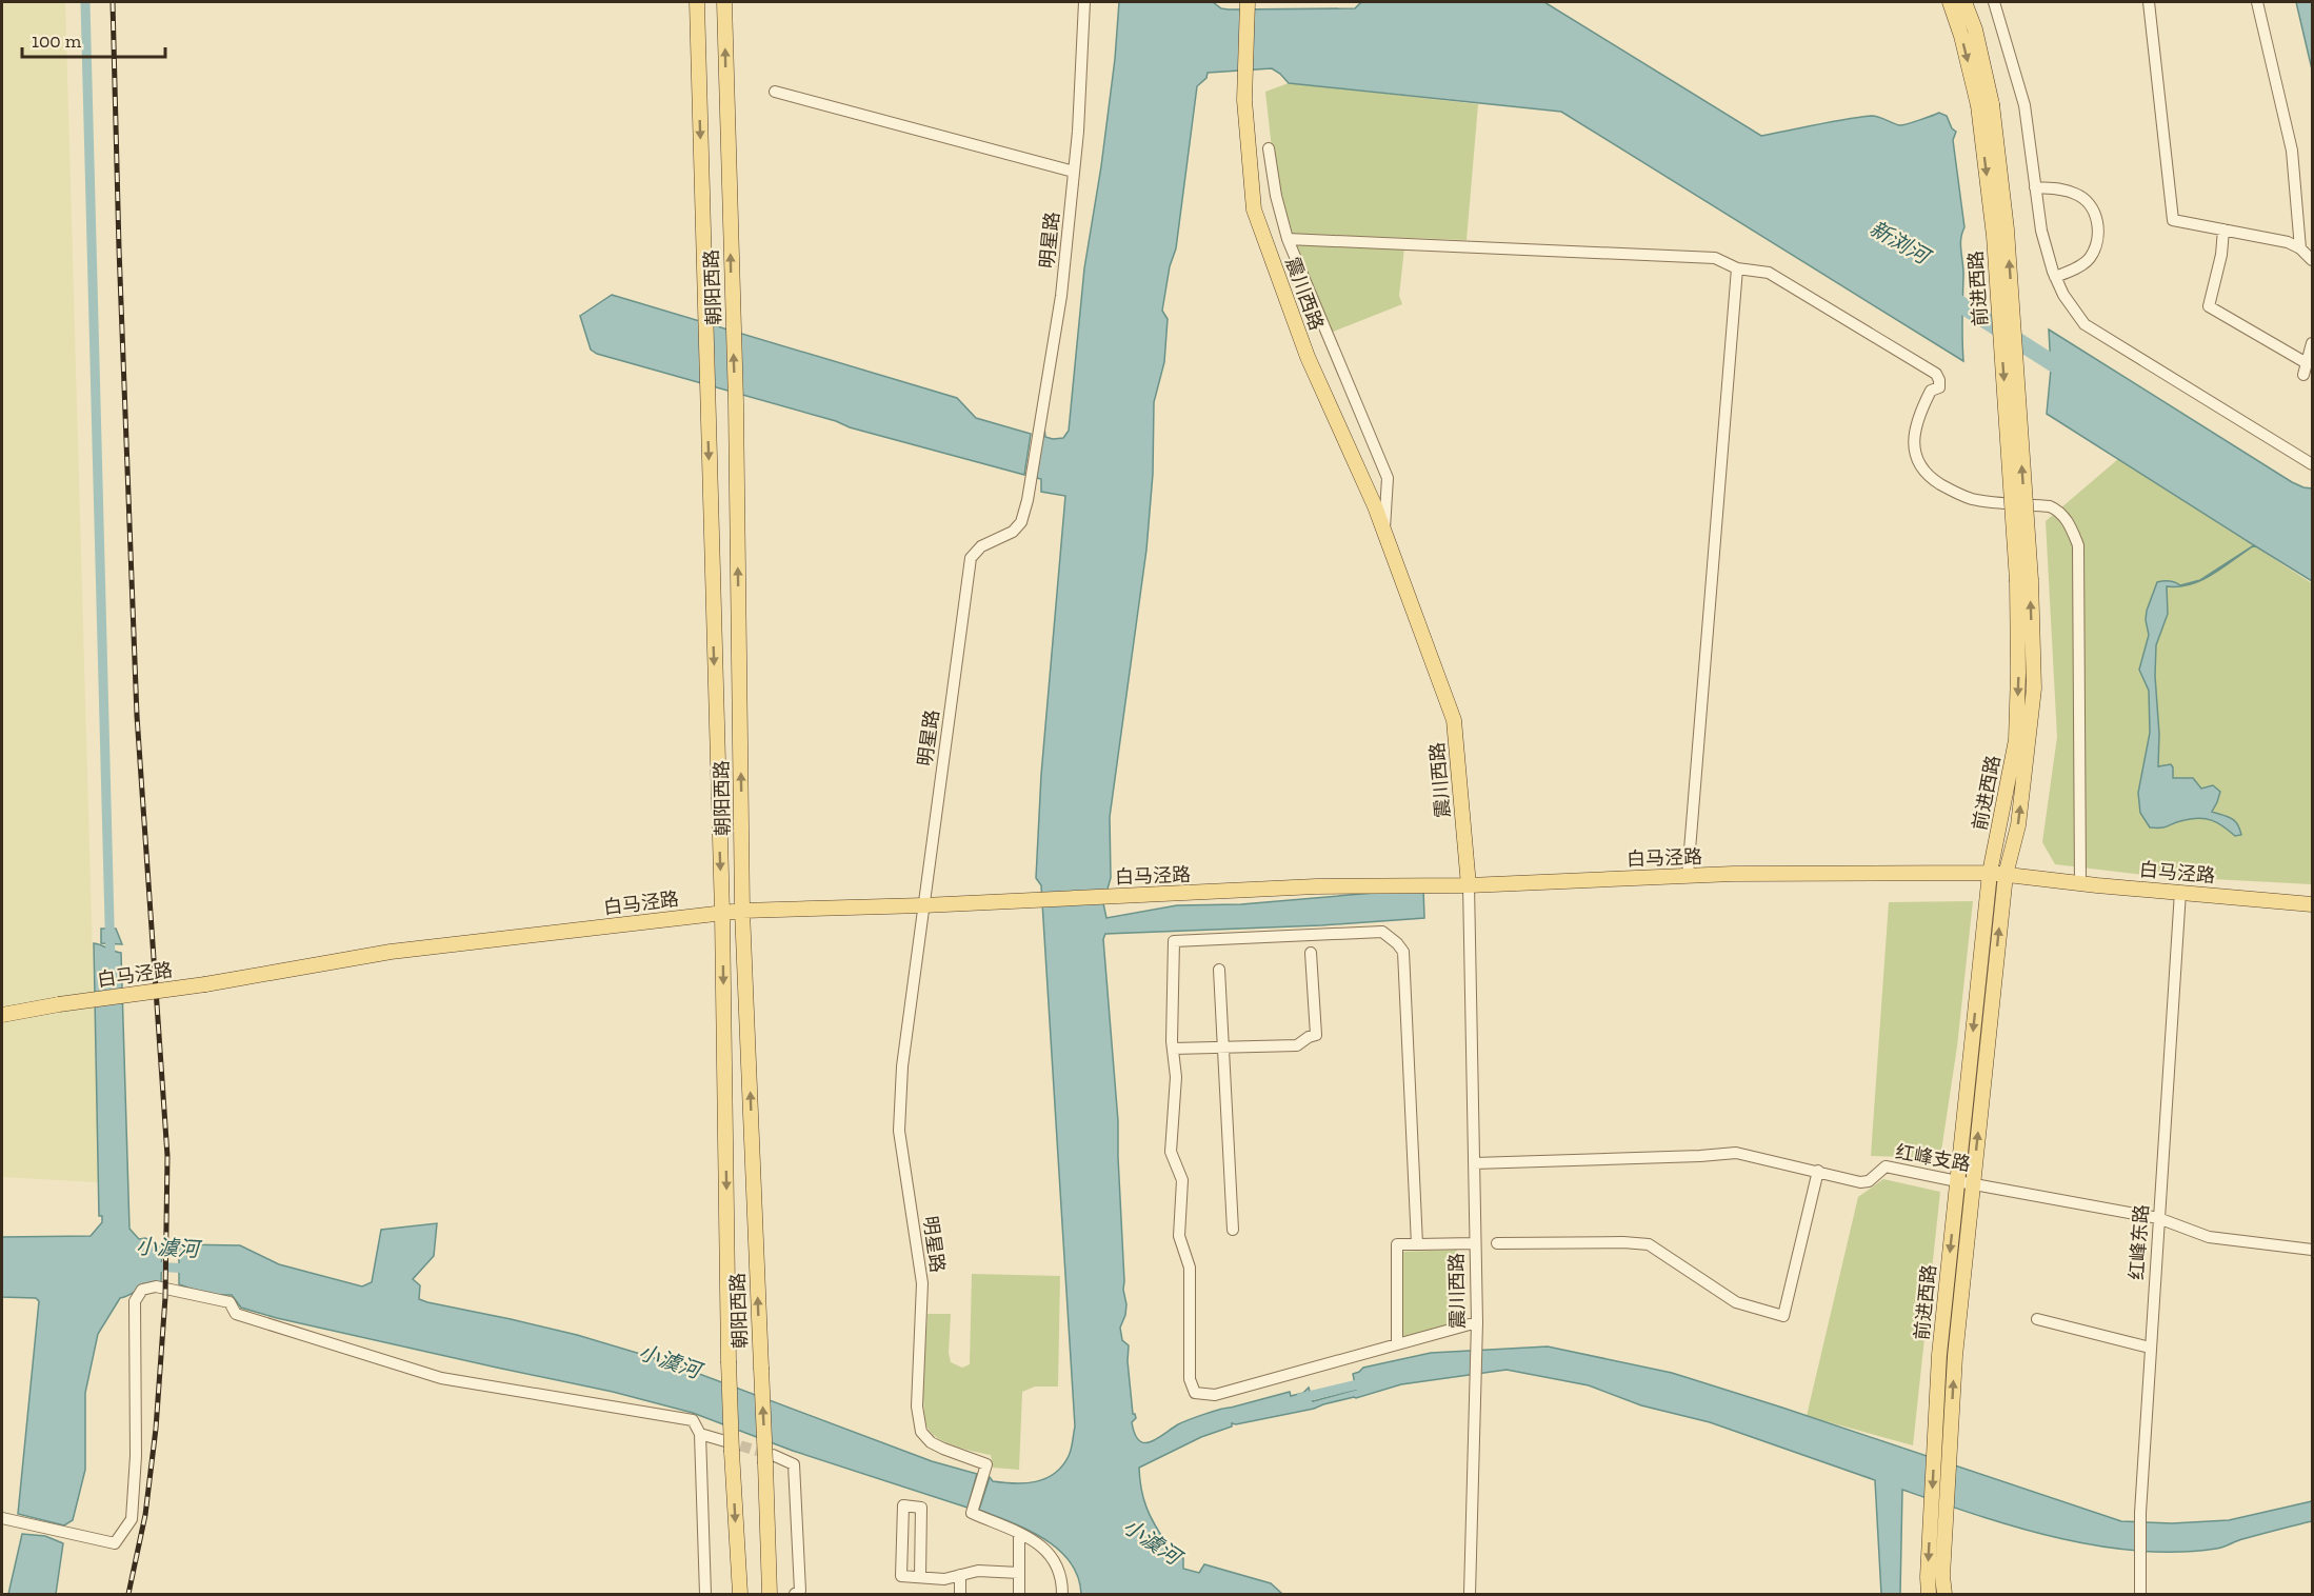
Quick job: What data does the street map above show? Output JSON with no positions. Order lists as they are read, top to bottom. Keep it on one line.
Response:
{"streets":{"main road":["朝阳西路","前进西路","震川西路","白马泾路"],"street":["明星路","红峰支路","红峰东路"]},"crossings":[["明星路","白马泾路"],["朝阳西路","白马泾路"],["前进西路","白马泾路"],["前进西路","红峰支路"],["震川西路","白马泾路"],["震川西路","红峰支路"],["白马泾路","红峰东路"],["红峰支路","红峰东路"]],"water":["新浏河","小澞河"],"scale_bar":"100 m"}
